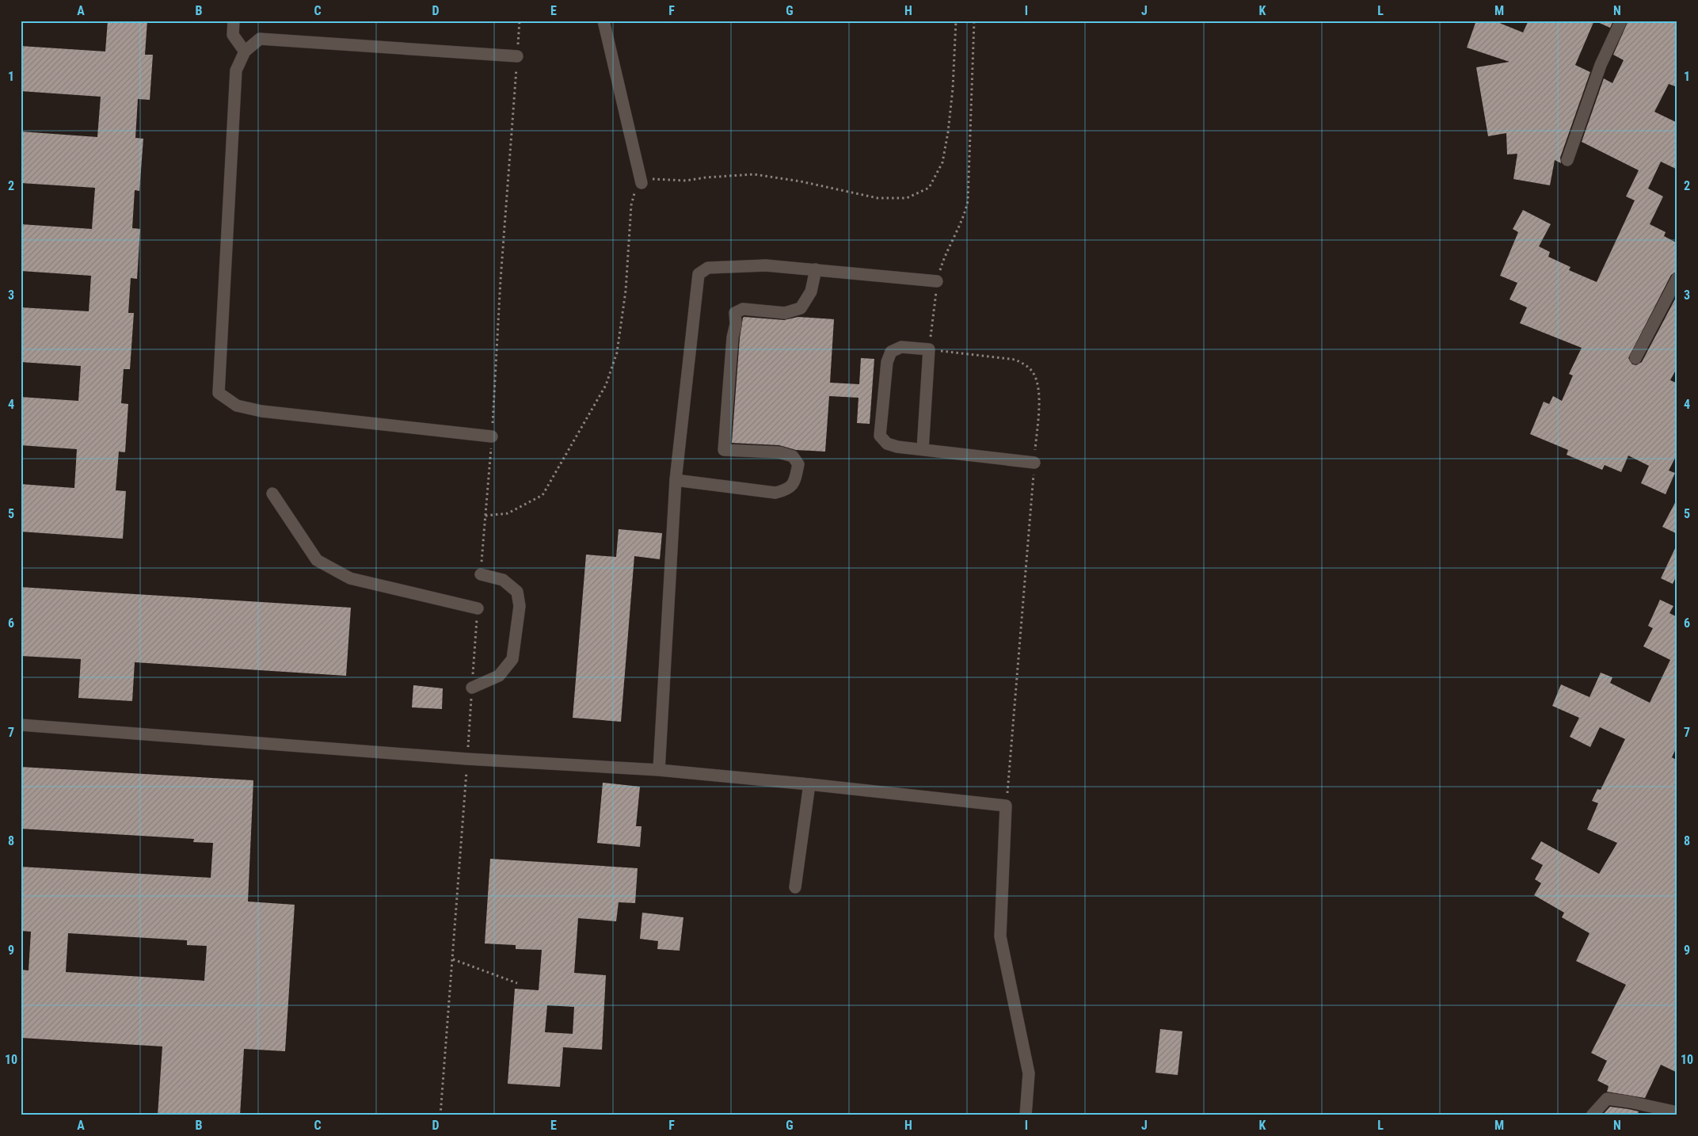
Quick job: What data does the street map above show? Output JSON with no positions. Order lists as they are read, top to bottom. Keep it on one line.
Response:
{"grid":{"columns":["A","B","C","D","E","F","G","H","I","J","K","L","M","N"],"rows":["1","2","3","4","5","6","7","8","9","10"]}}
